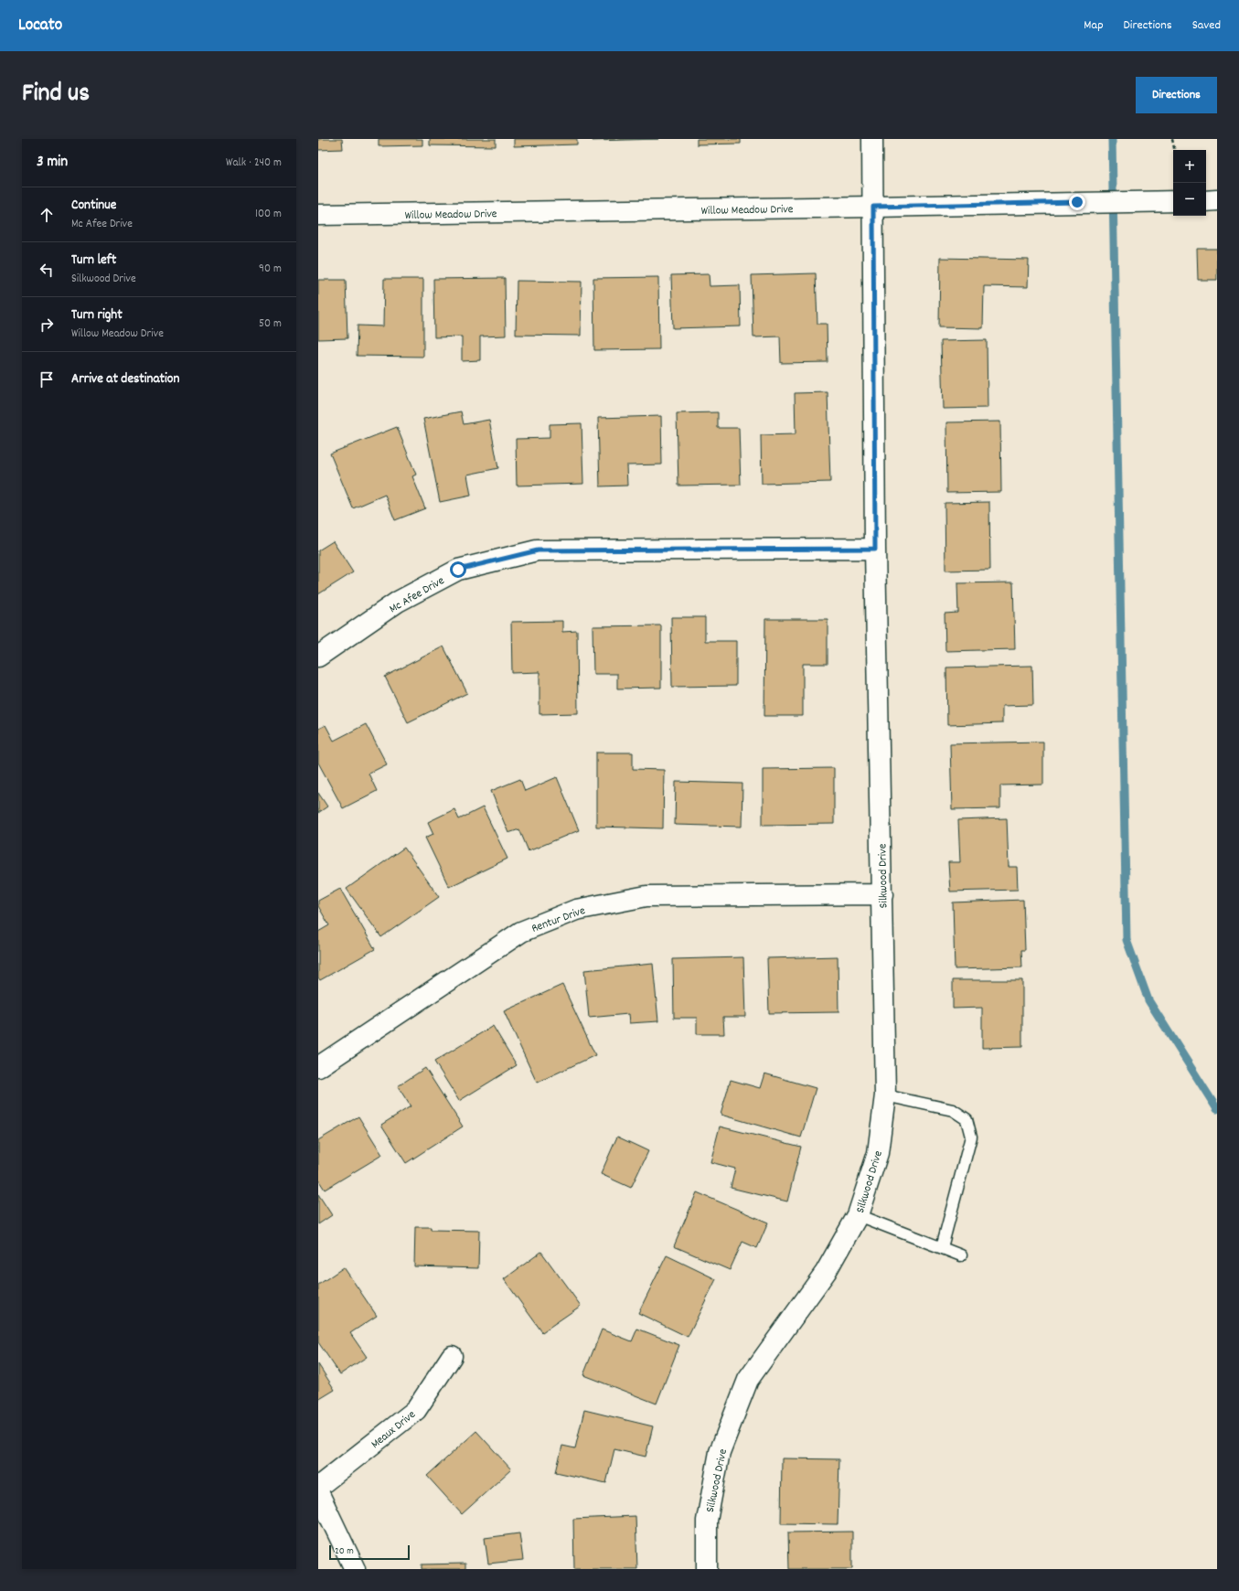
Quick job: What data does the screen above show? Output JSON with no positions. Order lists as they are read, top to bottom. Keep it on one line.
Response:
{"streets":{"street":["Willow Meadow Drive","Mc Afee Drive","Silkwood Drive","Rentur Drive","Meaux Drive"]},"crossings":[["Willow Meadow Drive","Silkwood Drive"],["Mc Afee Drive","Silkwood Drive"],["Silkwood Drive","Rentur Drive"]],"scale_bar":"20 m","page":{"header":"Locato","nav":["Map","Directions","Saved"],"title":"Find us","buttons":"Directions","heading":["3 min","Walk · 240 m"],"map_buttons":["+","−"],"list":[["Continue","Mc Afee Drive","100 m"],["Turn left","Silkwood Drive","90 m"],["Turn right","Willow Meadow Drive","50 m"],"Arrive at destination"],"scale":"20 m"}}
